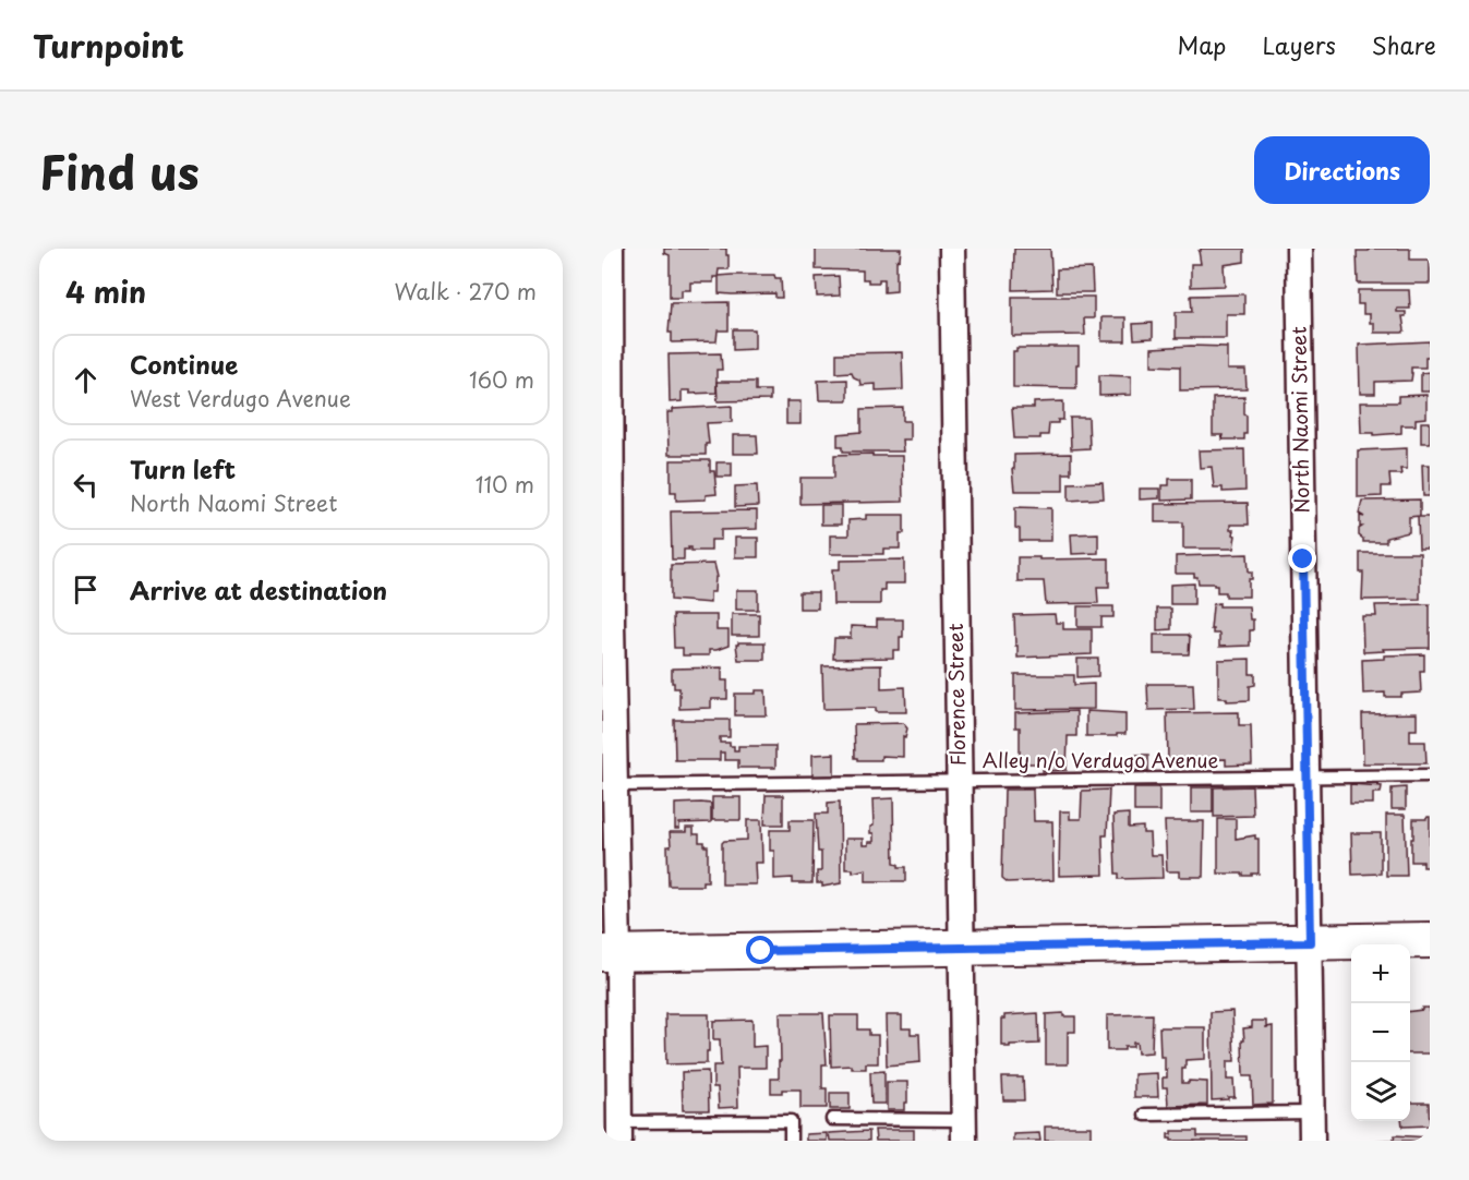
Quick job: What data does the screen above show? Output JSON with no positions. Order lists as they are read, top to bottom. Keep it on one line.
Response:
{"streets":{"street":["North Naomi Street","Florence Street"],"lane":["Alley n/o Verdugo Avenue"]},"crossings":[["North Naomi Street","Alley n/o Verdugo Avenue"],["Florence Street","Alley n/o Verdugo Avenue"]],"page":{"header":"Turnpoint","nav":["Map","Layers","Share"],"title":"Find us","buttons":"Directions","heading":["4 min","Walk · 270 m"],"list":[["Continue","West Verdugo Avenue","160 m"],["Turn left","North Naomi Street","110 m"],"Arrive at destination"],"map_buttons":["+","−"]}}
